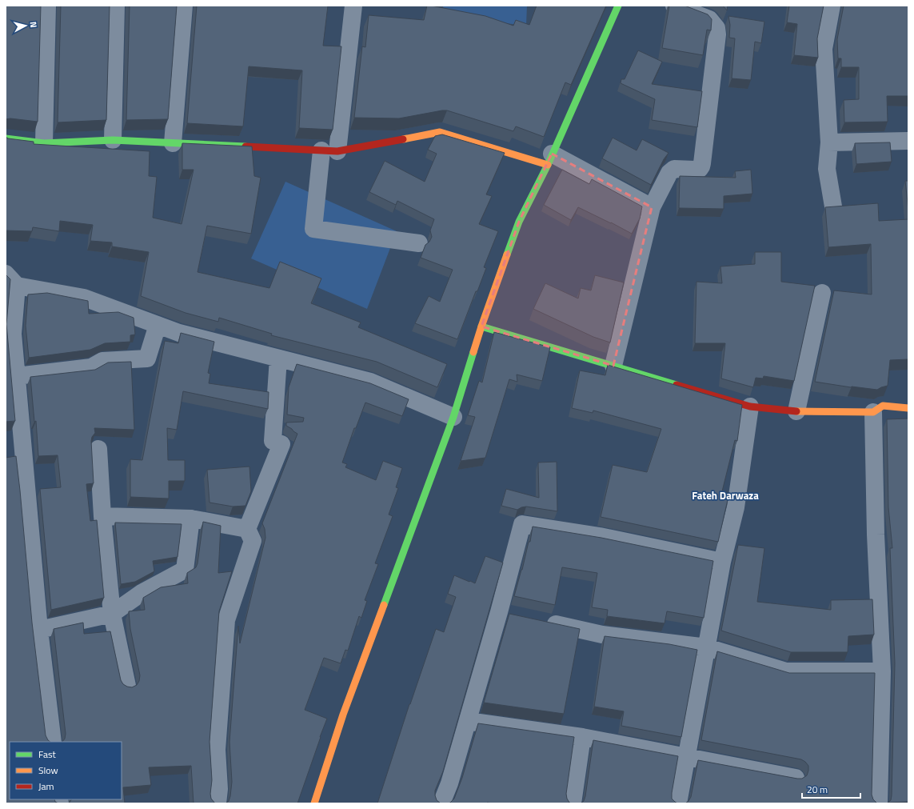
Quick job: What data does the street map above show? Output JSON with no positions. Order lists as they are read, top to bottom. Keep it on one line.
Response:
{"districts":["Fateh Darwaza"],"legend":["Fast","Slow","Jam"],"scale_bar":"20 m","north":"right"}
